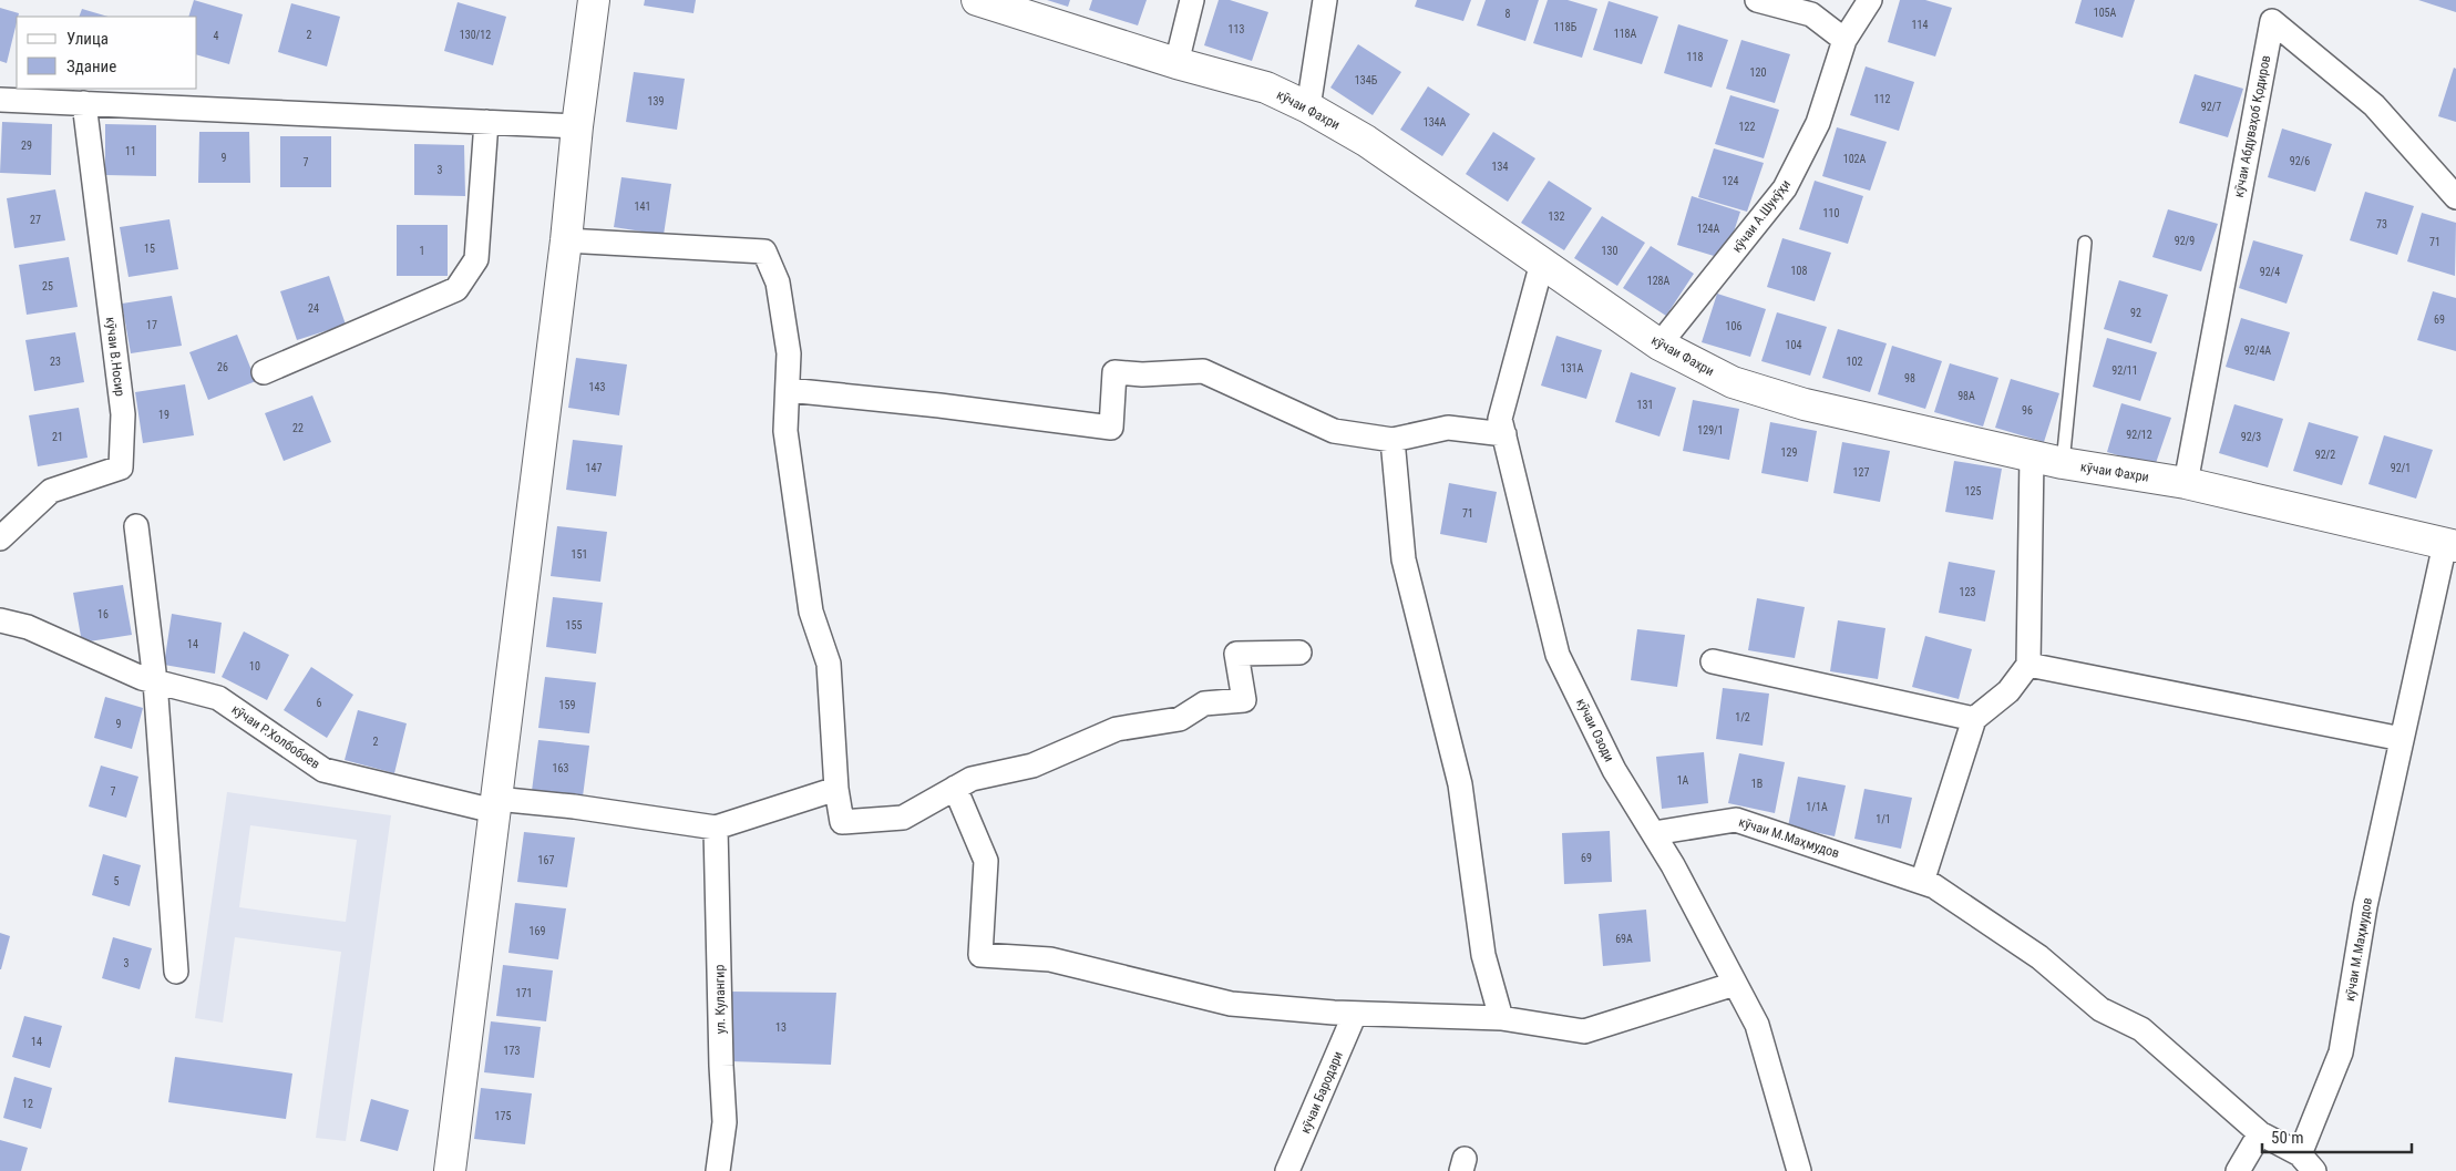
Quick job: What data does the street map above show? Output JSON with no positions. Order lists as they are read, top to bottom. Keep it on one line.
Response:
{"streets":{"street":["кӯчаи Фахри","кӯчаи Абдуваҳоб Қодиров","кӯчаи А.Шукӯҳи","кӯчаи В.Носир","кӯчаи Озоди","кӯчаи Р.Холбобоев","кӯчаи М.Маҳмудов","ул. Кулангир","кӯчаи Бародари"]},"crossings":[["кӯчаи Фахри","кӯчаи Абдуваҳоб Қодиров"],["кӯчаи Фахри","кӯчаи А.Шукӯҳи"],["кӯчаи Фахри","кӯчаи Озоди"],["кӯчаи Фахри","кӯчаи М.Маҳмудов"],["кӯчаи Озоди","кӯчаи М.Маҳмудов"],["кӯчаи Р.Холбобоев","ул. Кулангир"]],"house_numbers":["105А","8","114","118Б","113","118А","2","130/12","4","118","120","134Б","112","139","92/7","134А","122","29","11","9","102А","92/6","7","134","3","124","141","110","132","27","73","124А","92/9","71","15","1","130","108","92/4","128А","25","24","92","69","17","106","104","92/4А","23","102","26","131А","92/11","98","143","98А","131","96","19","22","129/1","92/12","21","92/3","129","92/2","147","92/1","127","125","71","151","123","16","155","14","10","6","159","1/2","9","2","163","1А","1В","7","1/1А","1/1","69","167","5","169","69А","3","171","13","14","173","12","175"],"legend":["Улица","Здание"],"scale_bar":"50 m"}
